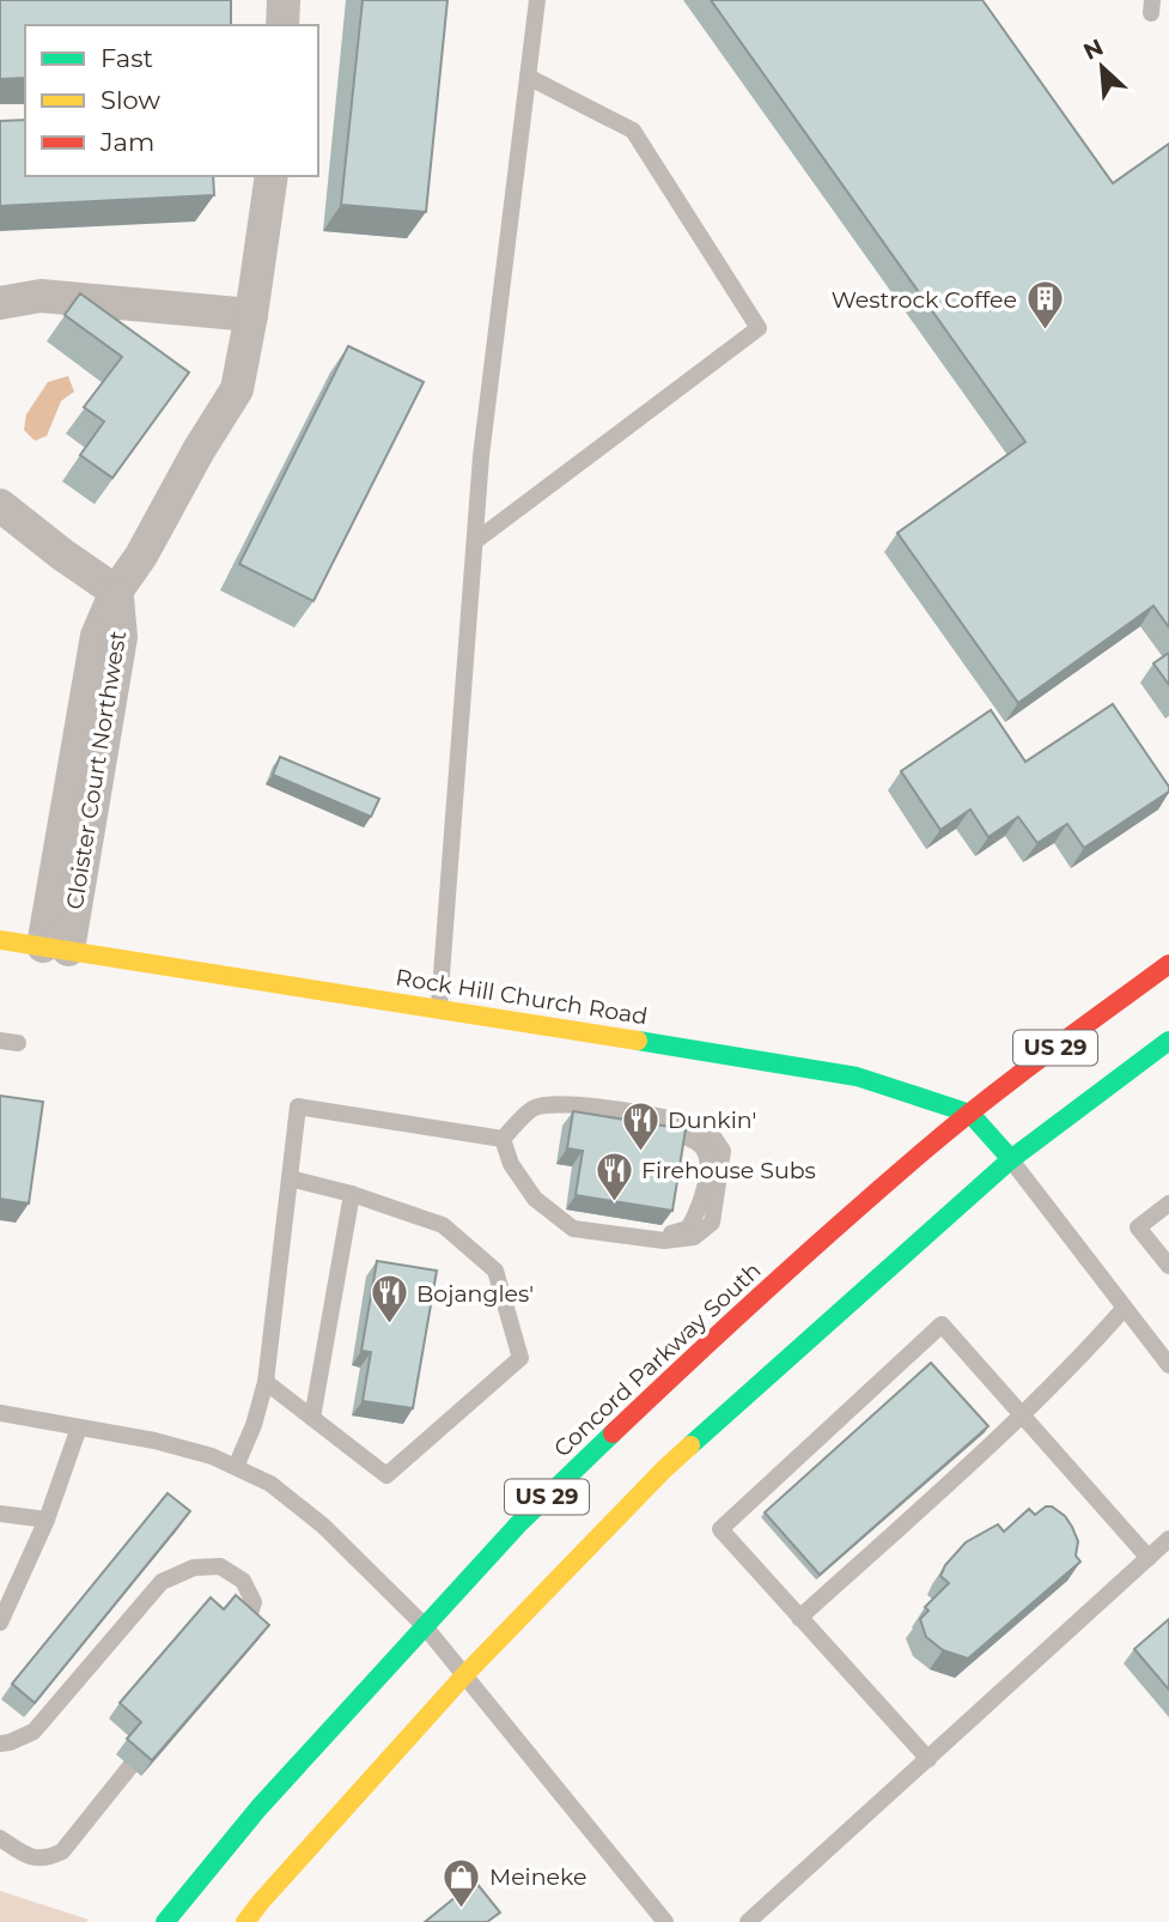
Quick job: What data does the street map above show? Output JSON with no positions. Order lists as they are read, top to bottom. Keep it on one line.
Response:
{"streets":{"main road":["Rock Hill Church Road","US 29","Concord Parkway South"]},"crossings":[["Rock Hill Church Road","Concord Parkway South"]],"places":{"building":["Westrock Coffee"],"restaurant":["Dunkin'","Firehouse Subs","Bojangles'"],"shop":["Meineke"]},"legend":["Fast","Slow","Jam"],"north":"top left"}
